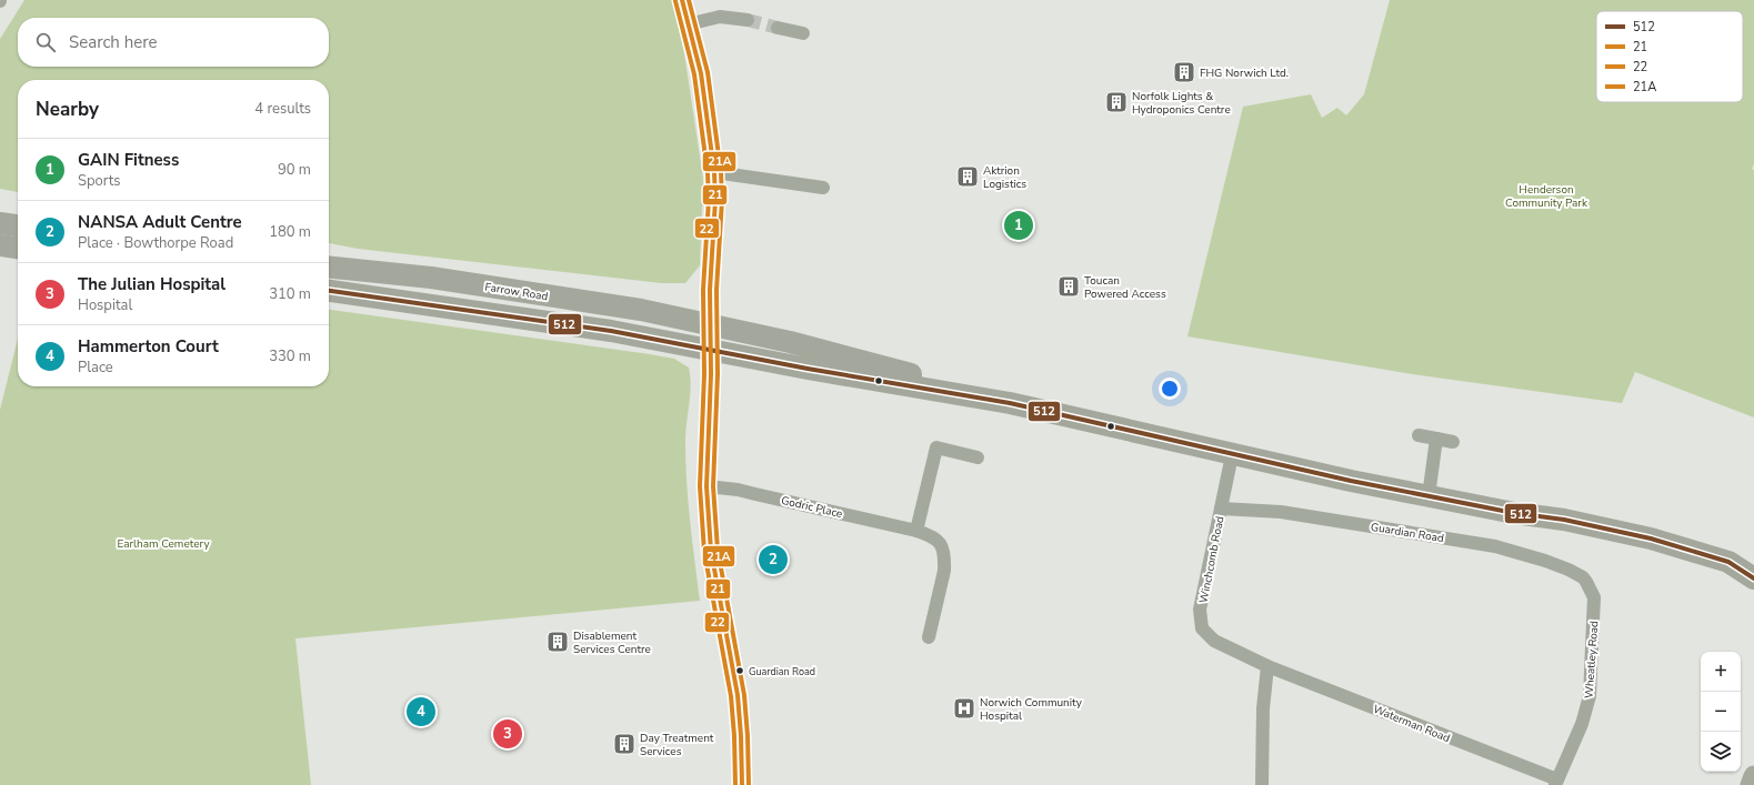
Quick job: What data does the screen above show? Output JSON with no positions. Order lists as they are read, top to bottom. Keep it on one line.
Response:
{"streets":{"highway":["Farrow Road"],"street":["Godric Place","Guardian Road","Winchcomb Road","Wheatley Road","Waterman Road"]},"crossings":[["Guardian Road","Winchcomb Road"],["Guardian Road","Wheatley Road"],["Winchcomb Road","Waterman Road"],["Wheatley Road","Waterman Road"]],"parks":["Henderson Community Park","Earlham Cemetery"],"places":{"building":["FHG Norwich Ltd.","Norfolk Lights & Hydroponics Centre","Aktrion Logistics","Toucan Powered Access","Disablement Services Centre","Day Treatment Services"],"other":["Guardian Road"],"hospital":["Norwich Community Hospital"]},"lines":["transit line 21","transit line 21A","transit line 22","transit line 512"],"legend":["512","21","22","21A"],"page":{"search":"Search here","heading":["Nearby","4 results"],"list":[{"mark":"1","name":"GAIN Fitness","note":"Sports","value":"90 m"},{"mark":"2","name":"NANSA Adult Centre","note":"Place · Bowthorpe Road","value":"180 m"},{"mark":"3","name":"The Julian Hospital","note":"Hospital","value":"310 m"},{"mark":"4","name":"Hammerton Court","note":"Place","value":"330 m"}],"pins":["1","2","4","3"],"map_buttons":["+","−"]}}
